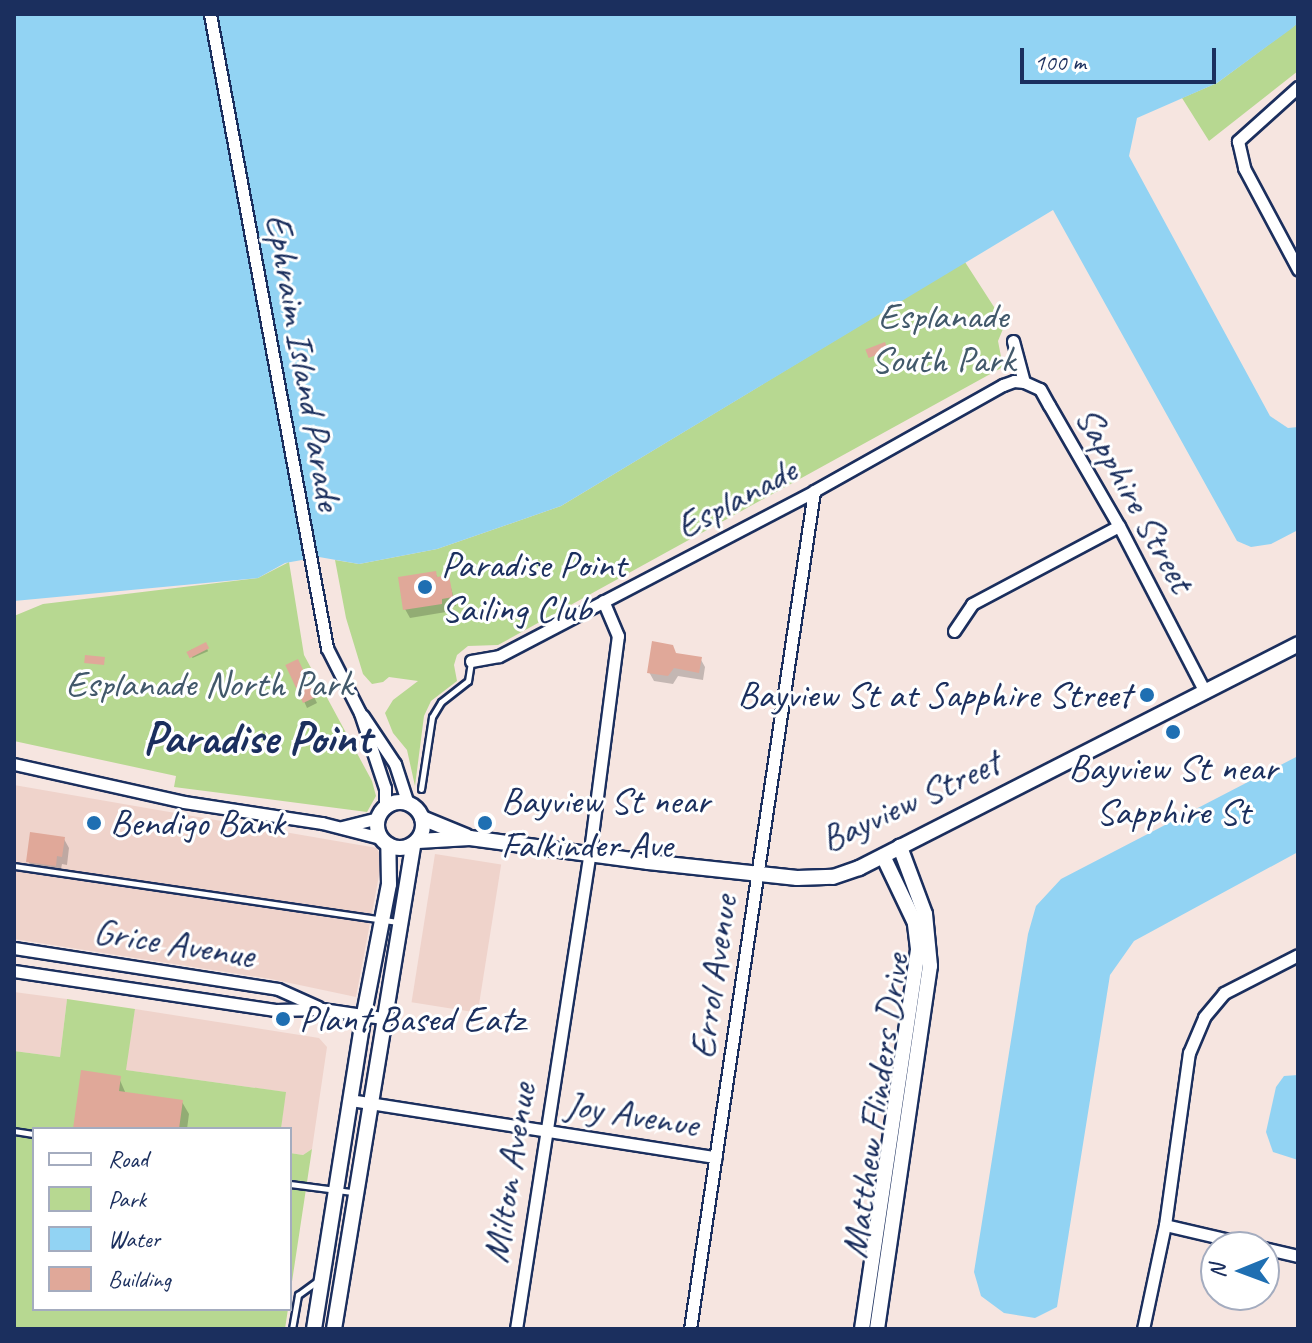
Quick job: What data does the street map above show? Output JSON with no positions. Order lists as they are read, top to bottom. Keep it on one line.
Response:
{"streets":{"street":["Ephraim Island Parade","Esplanade","Sapphire Street","Bayview Street","Grice Avenue","Errol Avenue","Matthew Flinders Drive","Joy Avenue","Milton Avenue"]},"crossings":[["Ephraim Island Parade","Bayview Street"],["Esplanade","Sapphire Street"],["Esplanade","Errol Avenue"],["Esplanade","Milton Avenue"],["Sapphire Street","Bayview Street"],["Bayview Street","Errol Avenue"],["Bayview Street","Matthew Flinders Drive"],["Bayview Street","Milton Avenue"],["Errol Avenue","Joy Avenue"],["Joy Avenue","Milton Avenue"]],"districts":["Paradise Point"],"parks":["Esplanade South Park","Esplanade North Park"],"places":["Paradise Point Sailing Club","Bayview St at Sapphire Street","Bayview St near Sapphire St","Bendigo Bank","Bayview St near Falkinder Ave","Plant Based Eatz"],"legend":["Road","Park","Water","Building"],"scale_bar":"100 m","north":"left"}
